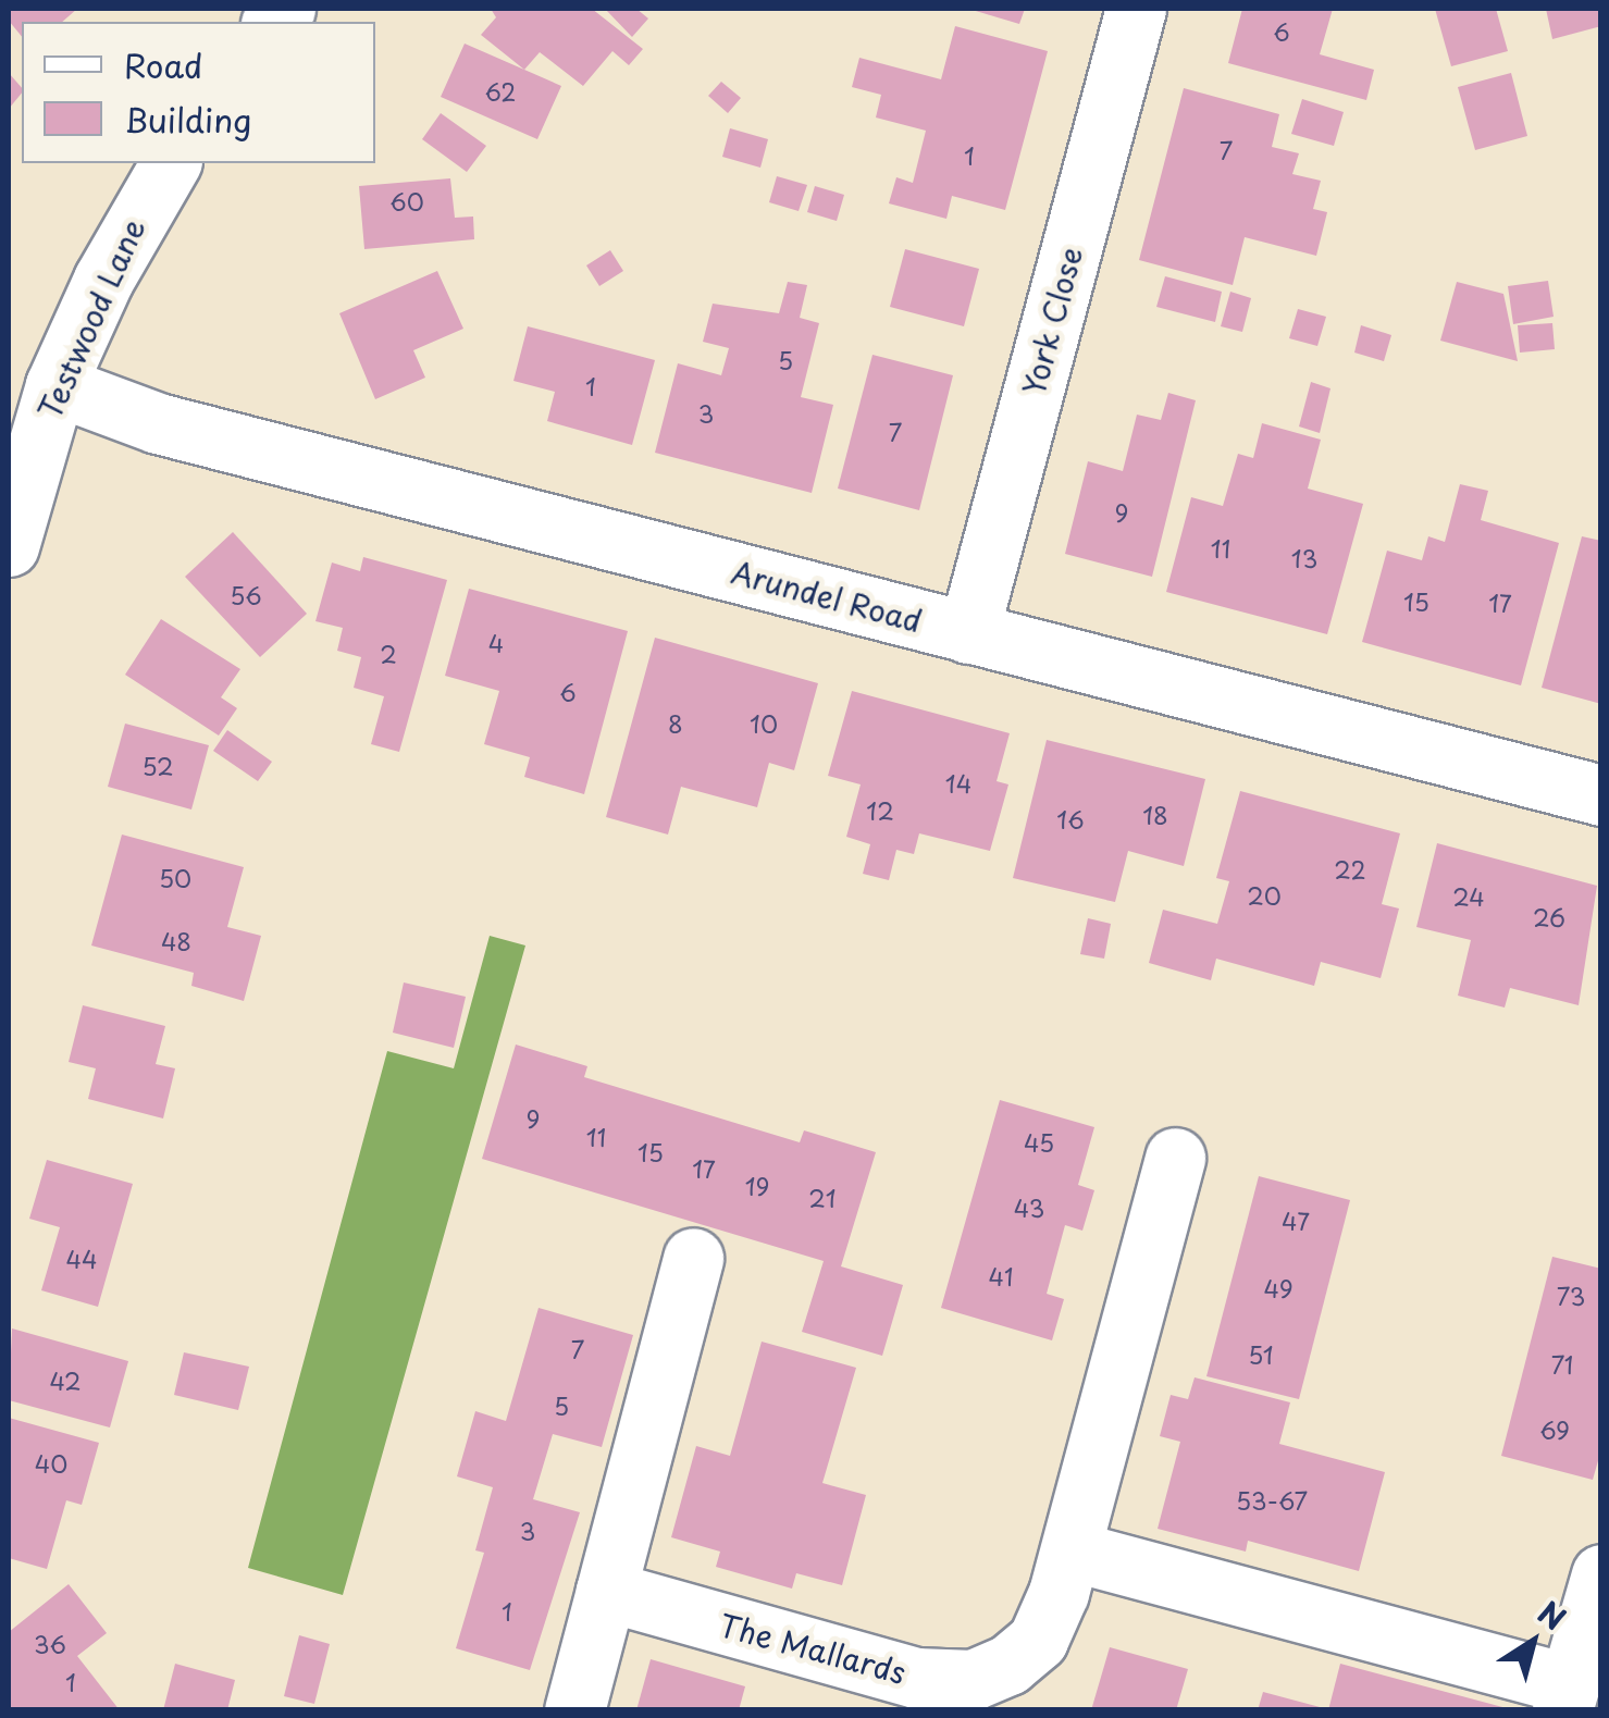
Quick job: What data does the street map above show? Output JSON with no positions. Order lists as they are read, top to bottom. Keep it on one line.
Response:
{"streets":{"street":["Testwood Lane","York Close","Arundel Road","The Mallards"]},"crossings":[["Testwood Lane","Arundel Road"],["York Close","Arundel Road"]],"house_numbers":["6","62","7","1","60","5","1","3","7","9","11","13","56","15","17","4","2","6","8","10","52","14","12","18","16","22","50","20","24","26","48","9","11","45","15","17","19","21","43","47","44","41","49","73","7","51","71","42","5","69","40","53-67","3","1","36","1"],"legend":["Road","Building"],"north":"top right"}
